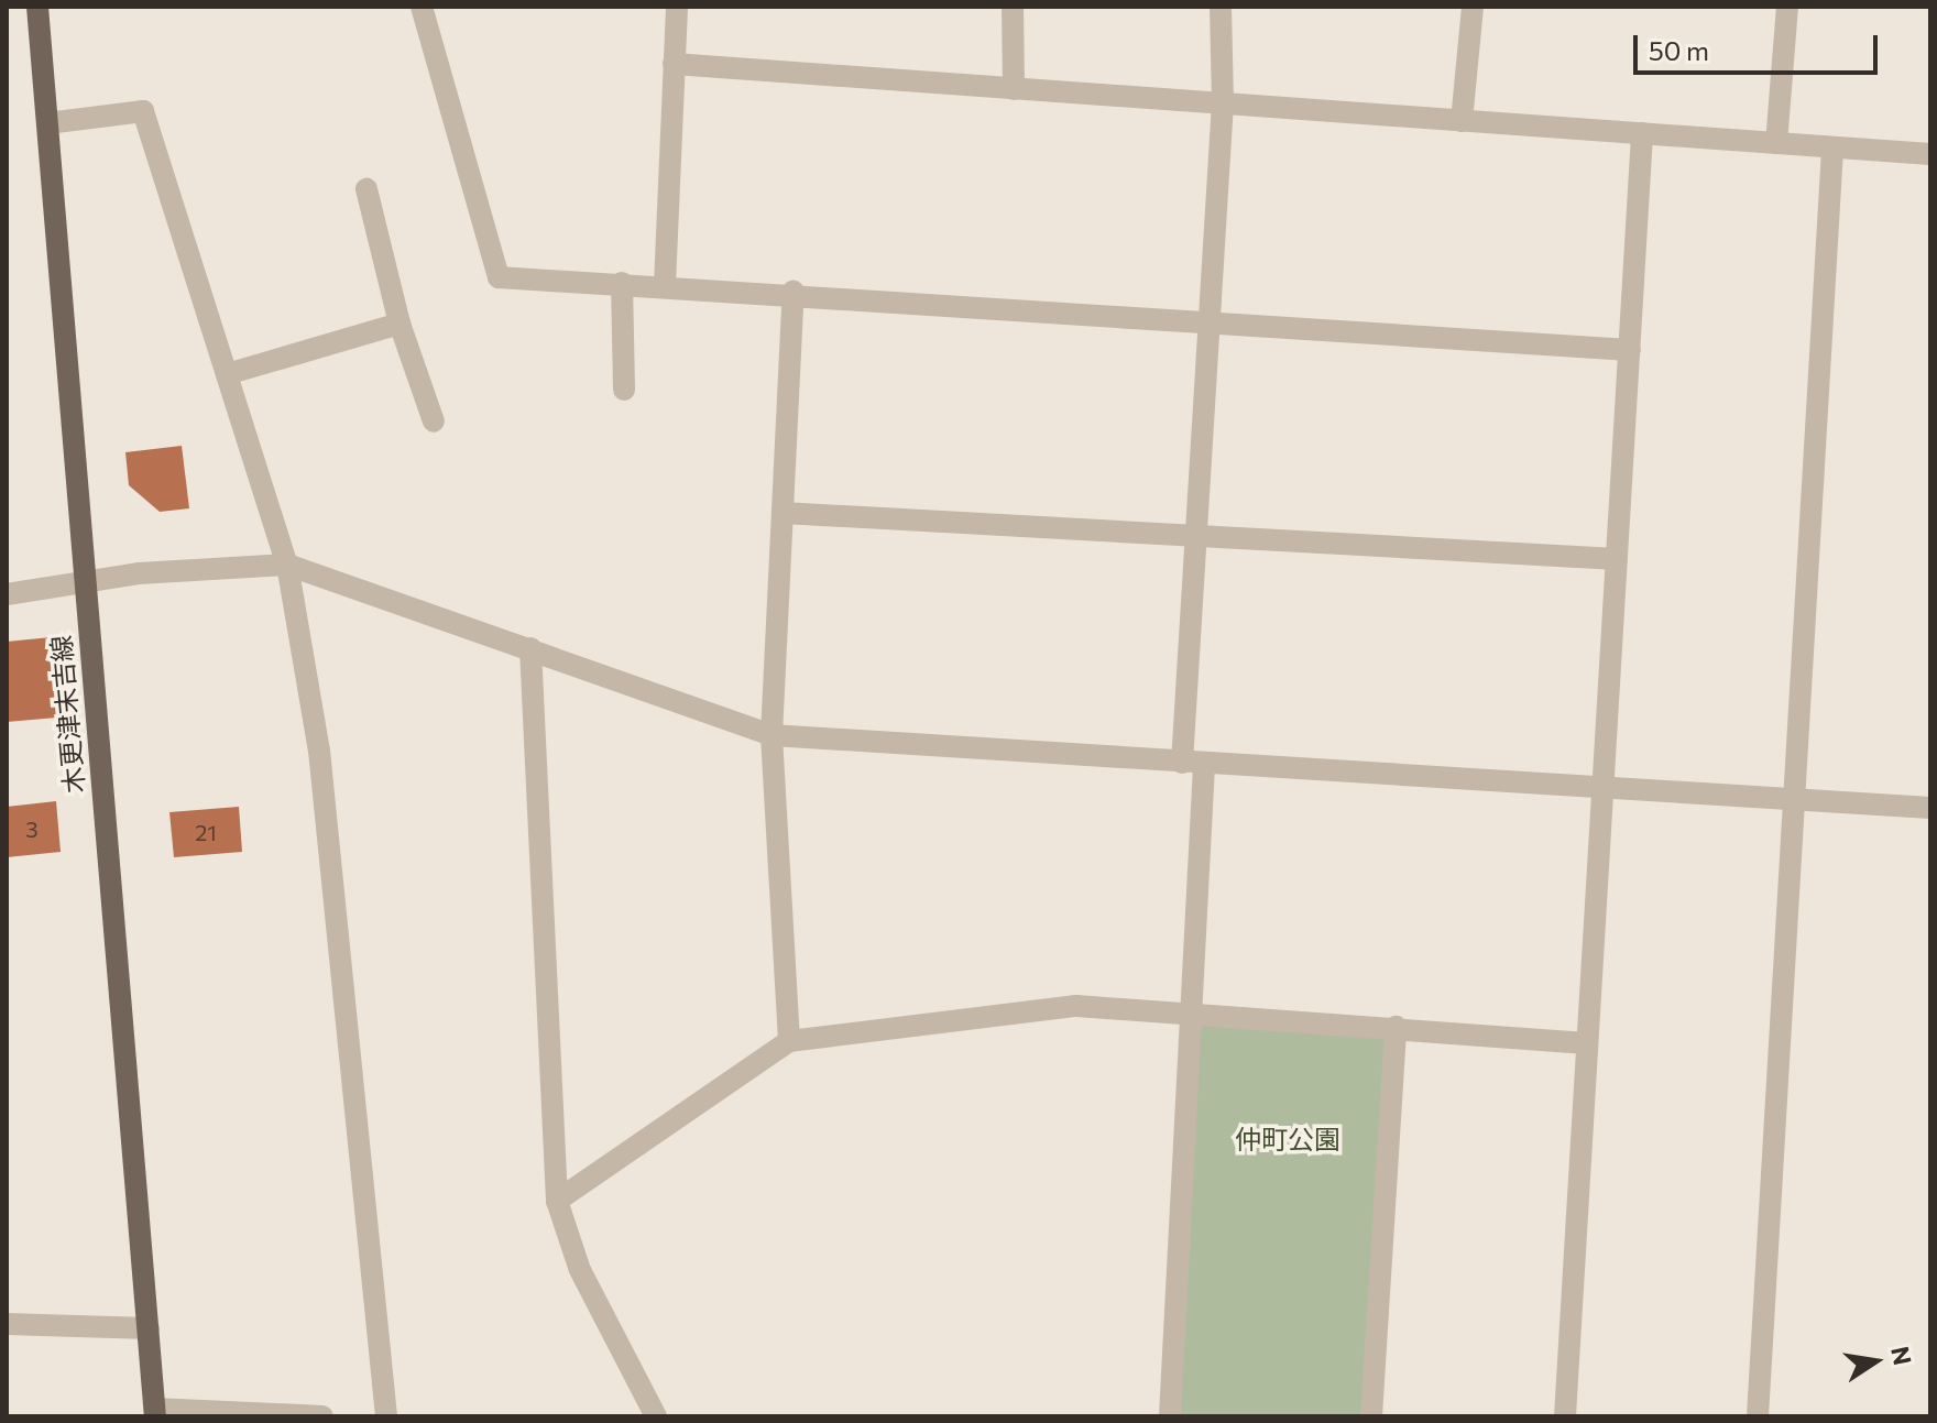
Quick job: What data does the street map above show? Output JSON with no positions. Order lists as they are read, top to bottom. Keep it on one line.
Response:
{"streets":{"main road":["木更津末吉線"]},"parks":["仲町公園"],"house_numbers":["3","21"],"scale_bar":"50 m","north":"right"}
